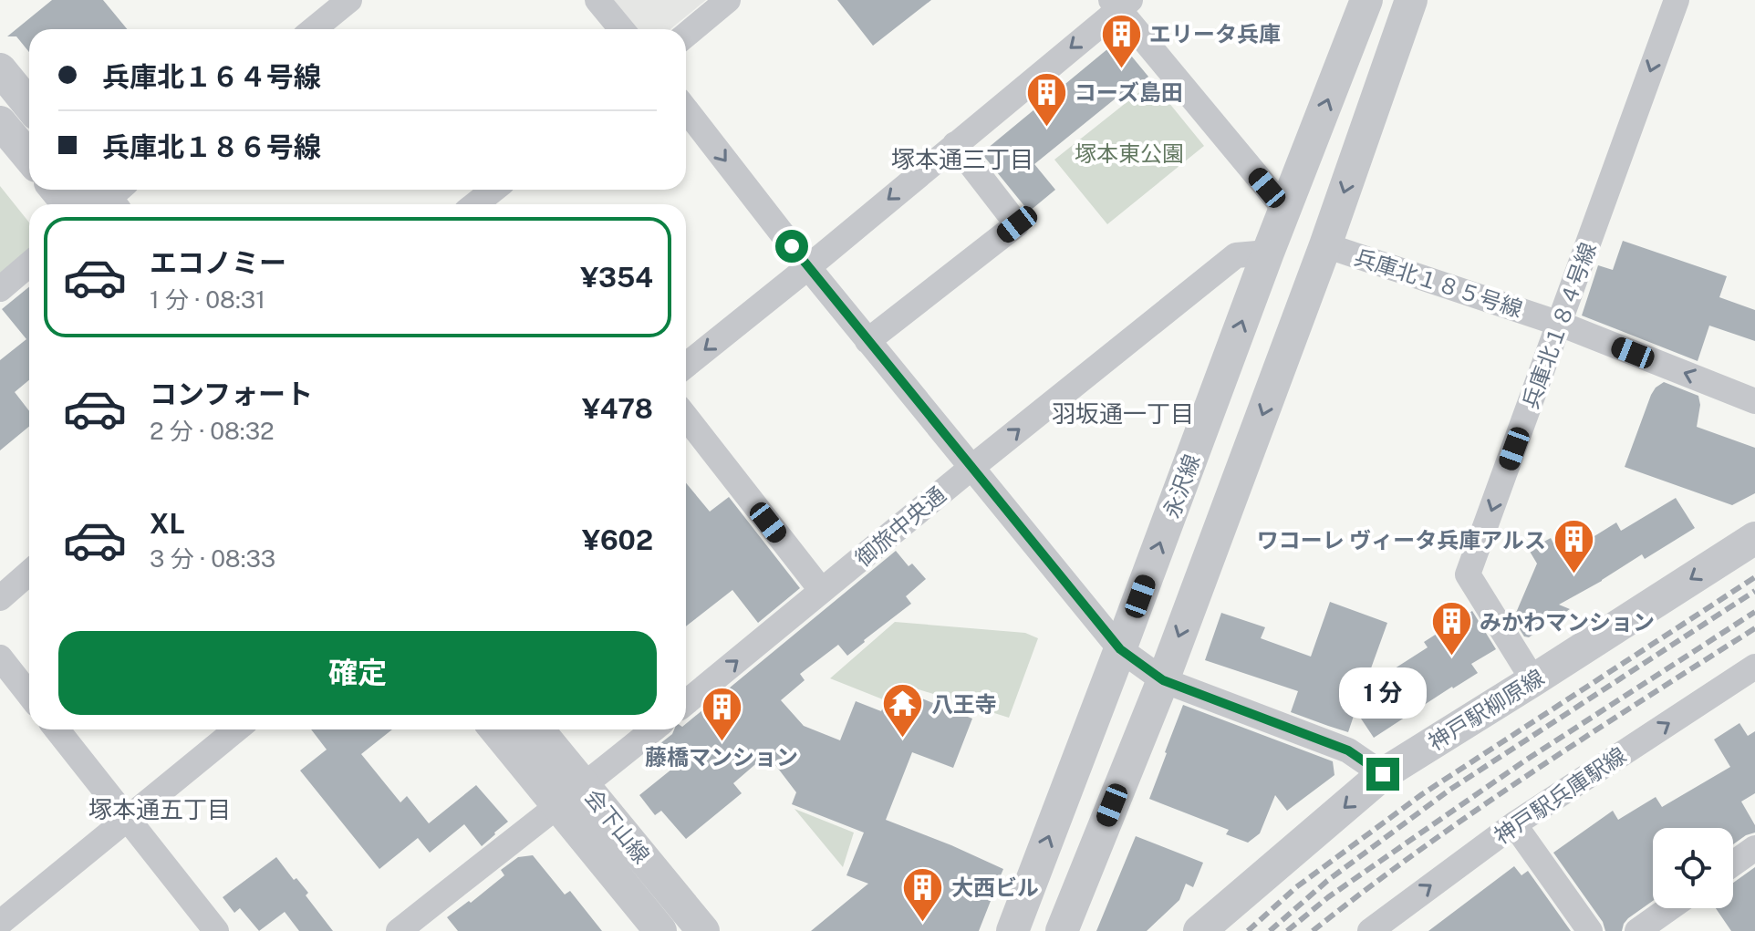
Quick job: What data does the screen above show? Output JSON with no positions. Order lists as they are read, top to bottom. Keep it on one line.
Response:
{"streets":{"street":["兵庫北１８５号線","兵庫北１８４号線","永沢線","御旅中央通","神戸駅柳原線","神戸駅兵庫駅線","会下山線"]},"crossings":[["兵庫北１８５号線","兵庫北１８４号線"],["兵庫北１８４号線","神戸駅柳原線"],["永沢線","御旅中央通"]],"one_way":["兵庫北１８５号線","兵庫北１８４号線","御旅中央通","神戸駅柳原線","神戸駅兵庫駅線"],"districts":["塚本通三丁目","羽坂通一丁目","塚本通五丁目"],"parks":["塚本東公園"],"places":{"building":["エリータ兵庫","コーズ島田","ワコーレ ヴィータ兵庫アルス","みかわマンション","藤橋マンション","大西ビル"],"temple":["八王寺"]},"page":{"banner":["兵庫北１６４号線","兵庫北１８６号線"],"list":[{"name":"エコノミー","note":"1 分 · 08:31","value":"¥354"},{"name":"コンフォート","note":"2 分 · 08:32","value":"¥478"},{"name":"XL","note":"3 分 · 08:33","value":"¥602"}],"buttons":"確定","bubble":"1 分"}}
